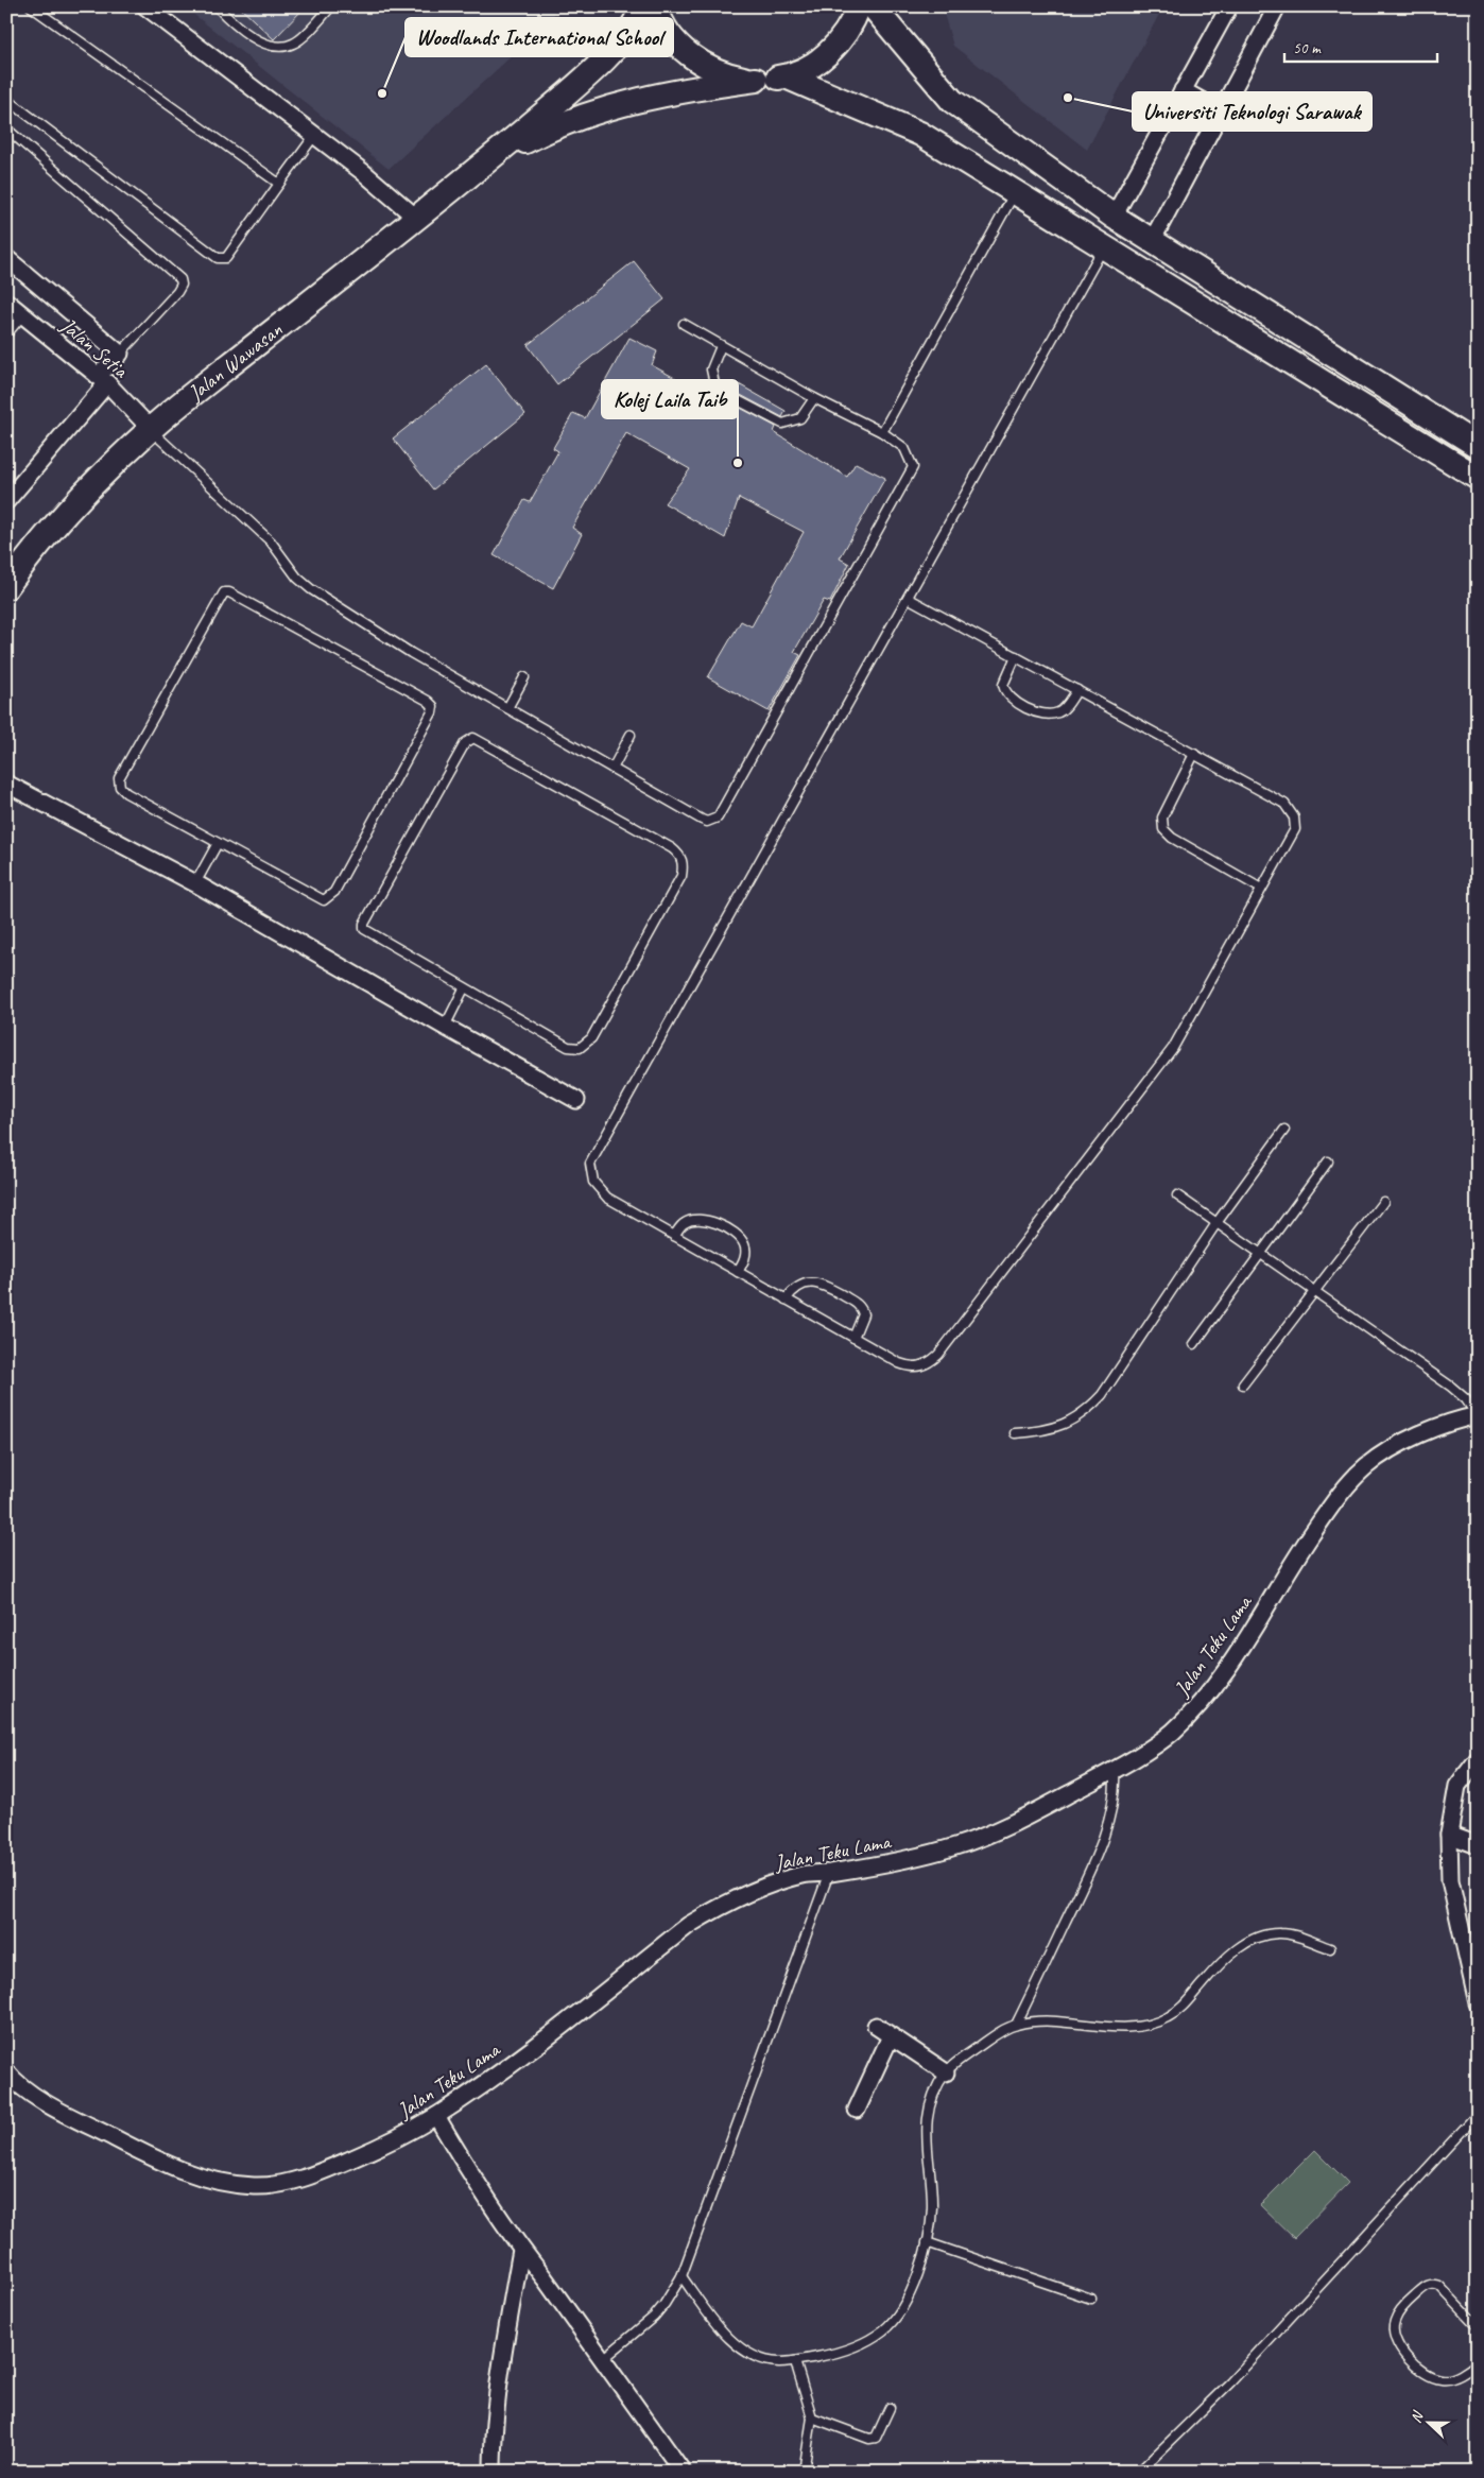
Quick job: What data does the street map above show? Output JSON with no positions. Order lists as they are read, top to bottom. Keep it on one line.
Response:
{"streets":{"main road":["Jalan Wawasan"],"street":["Jalan Setia","Jalan Teku Lama"]},"crossings":[["Jalan Setia","Jalan Wawasan"]],"places":["Woodlands International School","Universiti Teknologi Sarawak","Kolej Laila Taib"],"scale_bar":"50 m","north":"left"}
